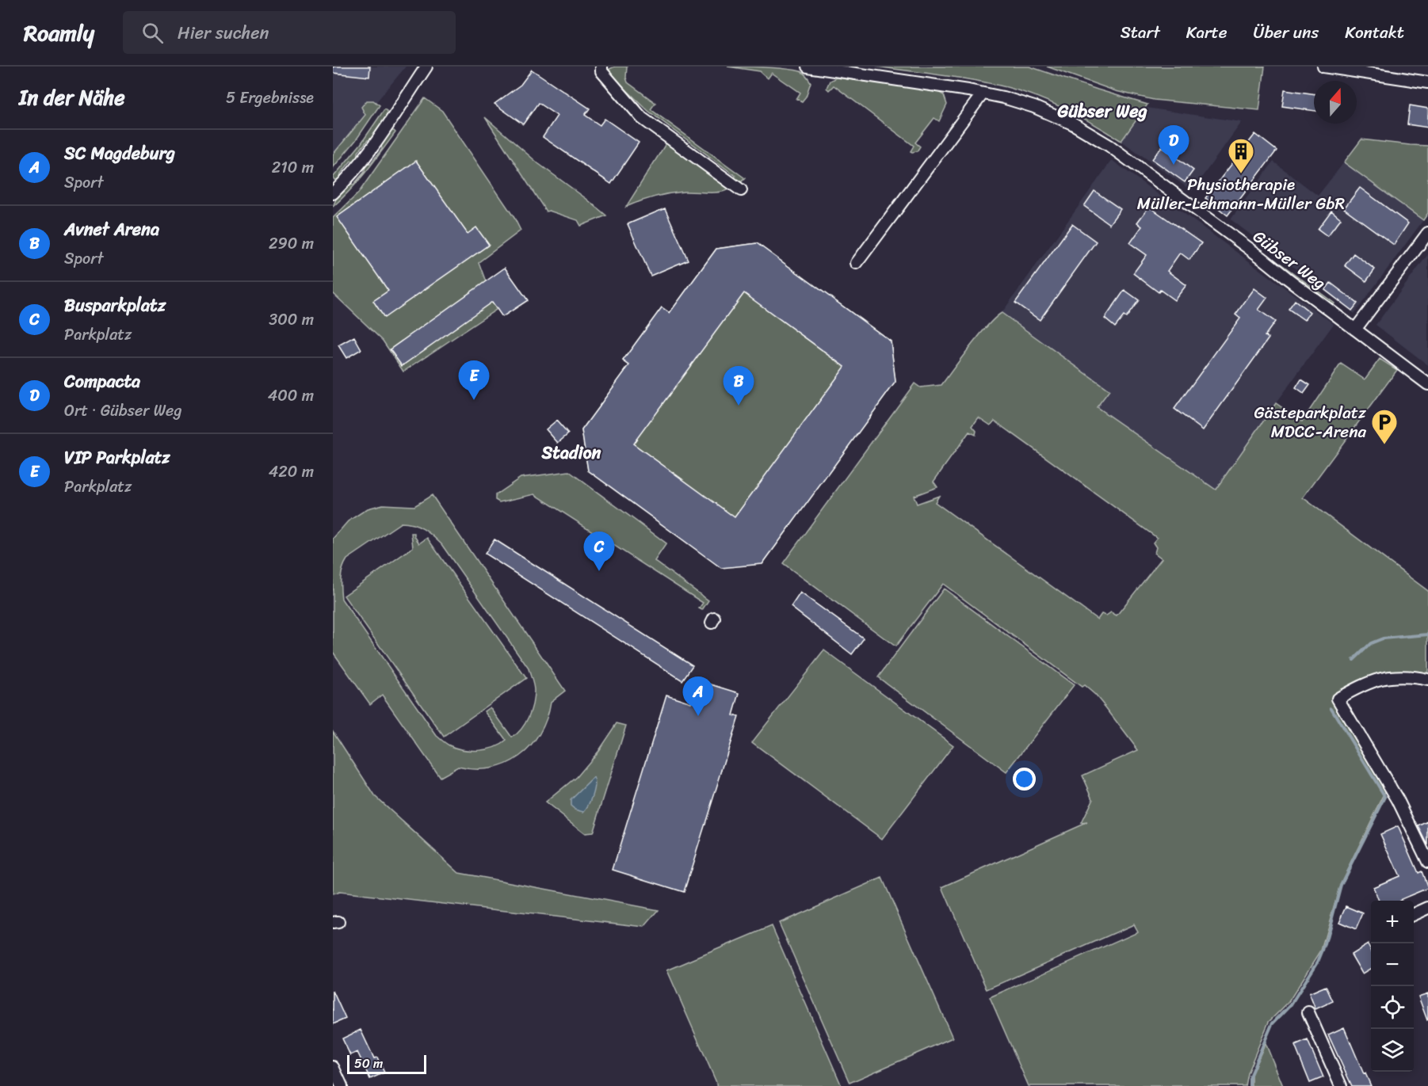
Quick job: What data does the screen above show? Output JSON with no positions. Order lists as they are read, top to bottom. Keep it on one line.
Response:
{"streets":{"street":["Gübser Weg"]},"districts":["Gübser Weg","Stadion"],"places":{"building":["Physiotherapie Müller-Lehmann-Müller GbR"],"parking":["Gästeparkplatz MDCC-Arena"]},"scale_bar":"50 m","north":"top","page":{"header":"Roamly","search":"Hier suchen","nav":["Start","Karte","Über uns","Kontakt"],"heading":["In der Nähe","5 Ergebnisse"],"pins":["D","E","B","C","A"],"list":[{"mark":"A","name":"SC Magdeburg","note":"Sport","value":"210 m"},{"mark":"B","name":"Avnet Arena","note":"Sport","value":"290 m"},{"mark":"C","name":"Busparkplatz","note":"Parkplatz","value":"300 m"},{"mark":"D","name":"Compacta","note":"Ort · Gübser Weg","value":"400 m"},{"mark":"E","name":"VIP Parkplatz","note":"Parkplatz","value":"420 m"}],"map_buttons":["+","−"],"scale":"50 m"}}
